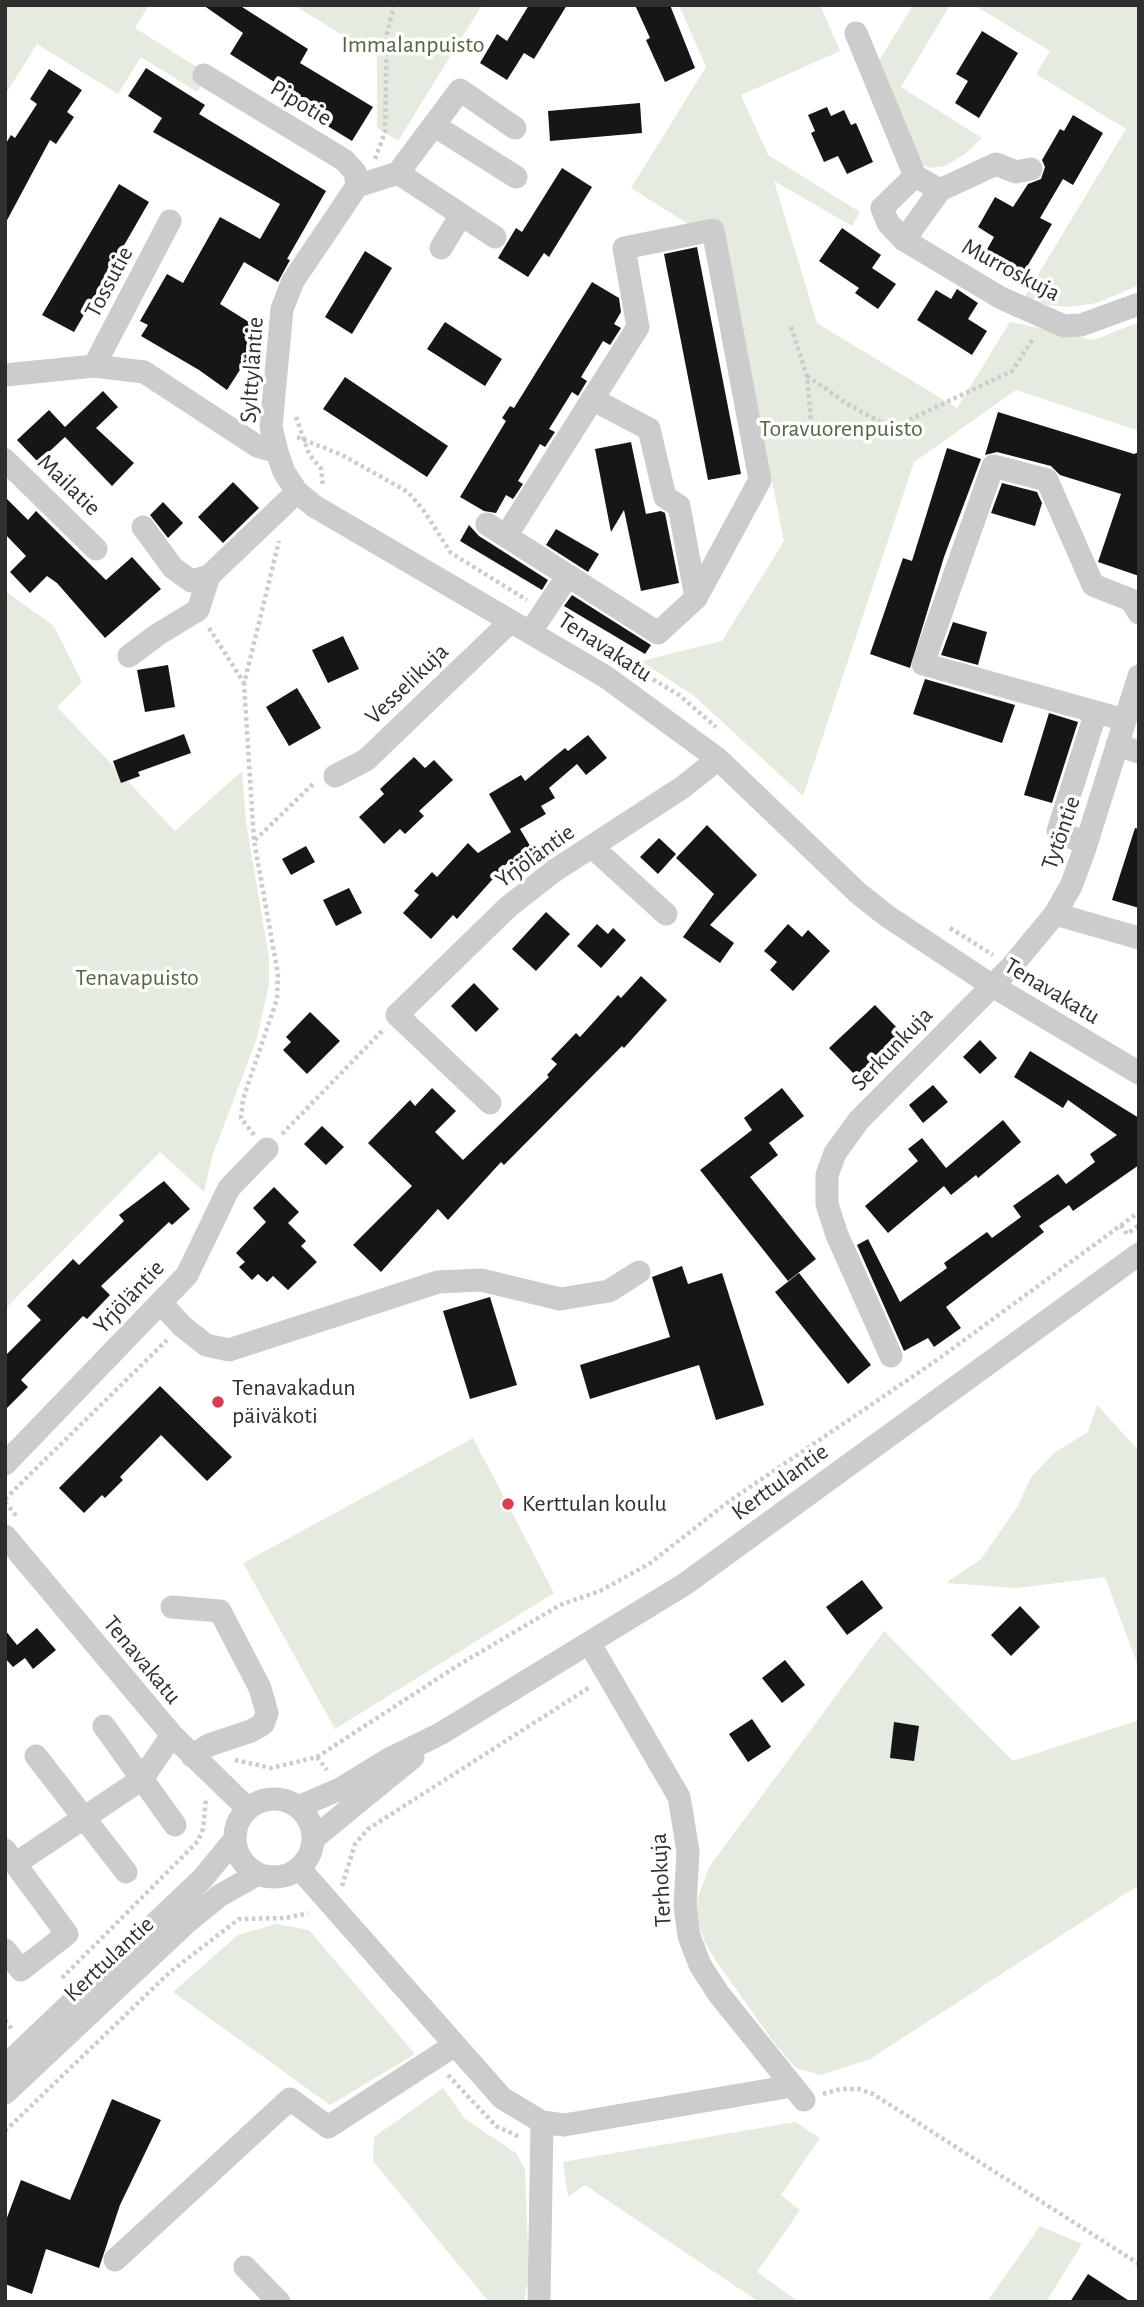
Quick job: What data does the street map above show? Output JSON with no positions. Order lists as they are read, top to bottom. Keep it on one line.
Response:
{"streets":{"street":["Pipotie","Murroskuja","Tossutie","Sylttyläntie","Mailatie","Tenavakatu","Vesselikuja","Tytöntie","Yrjöläntie","Serkunkuja","Kerttulantie","Terhokuja"]},"crossings":[["Pipotie","Sylttyläntie"],["Tenavakatu","Vesselikuja"],["Tenavakatu","Tytöntie"],["Tenavakatu","Yrjöläntie"],["Tenavakatu","Serkunkuja"],["Tenavakatu","Kerttulantie"],["Tytöntie","Serkunkuja"],["Kerttulantie","Terhokuja"]],"parks":["Immalanpuisto","Toravuorenpuisto","Tenavapuisto"],"places":["Tenavakadun päiväkoti","Kerttulan koulu"]}
